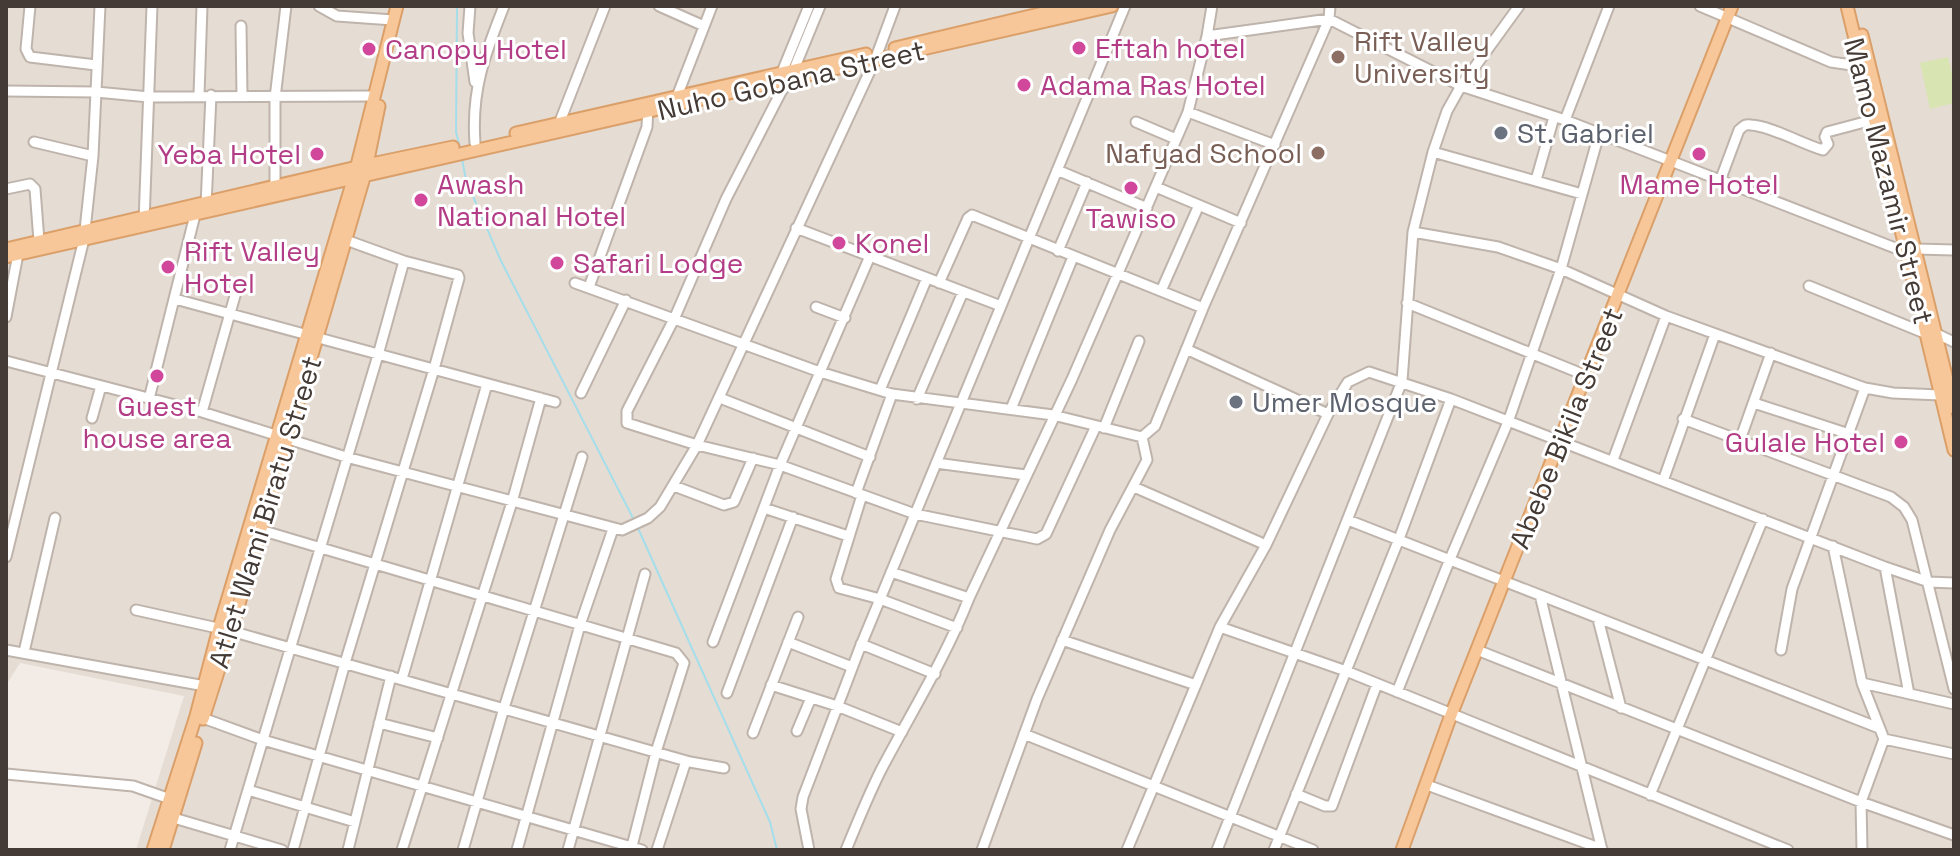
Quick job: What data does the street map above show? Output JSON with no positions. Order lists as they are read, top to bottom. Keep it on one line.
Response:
{"streets":{"main road":["Nuho Gobana Street","Mamo Mazamir Street","Abebe Bikila Street","Atlet Wami Biratu Street"]},"crossings":[["Nuho Gobana Street","Atlet Wami Biratu Street"]],"places":["Eftah hotel","Canopy Hotel","Rift Valley University","Adama Ras Hotel","St. Gabriel","Nafyad School","Yeba Hotel","Mame Hotel","Tawiso","Awash National Hotel","Konel","Safari Lodge","Rift Valley Hotel","Guest house area","Umer Mosque","Gulale Hotel"]}
